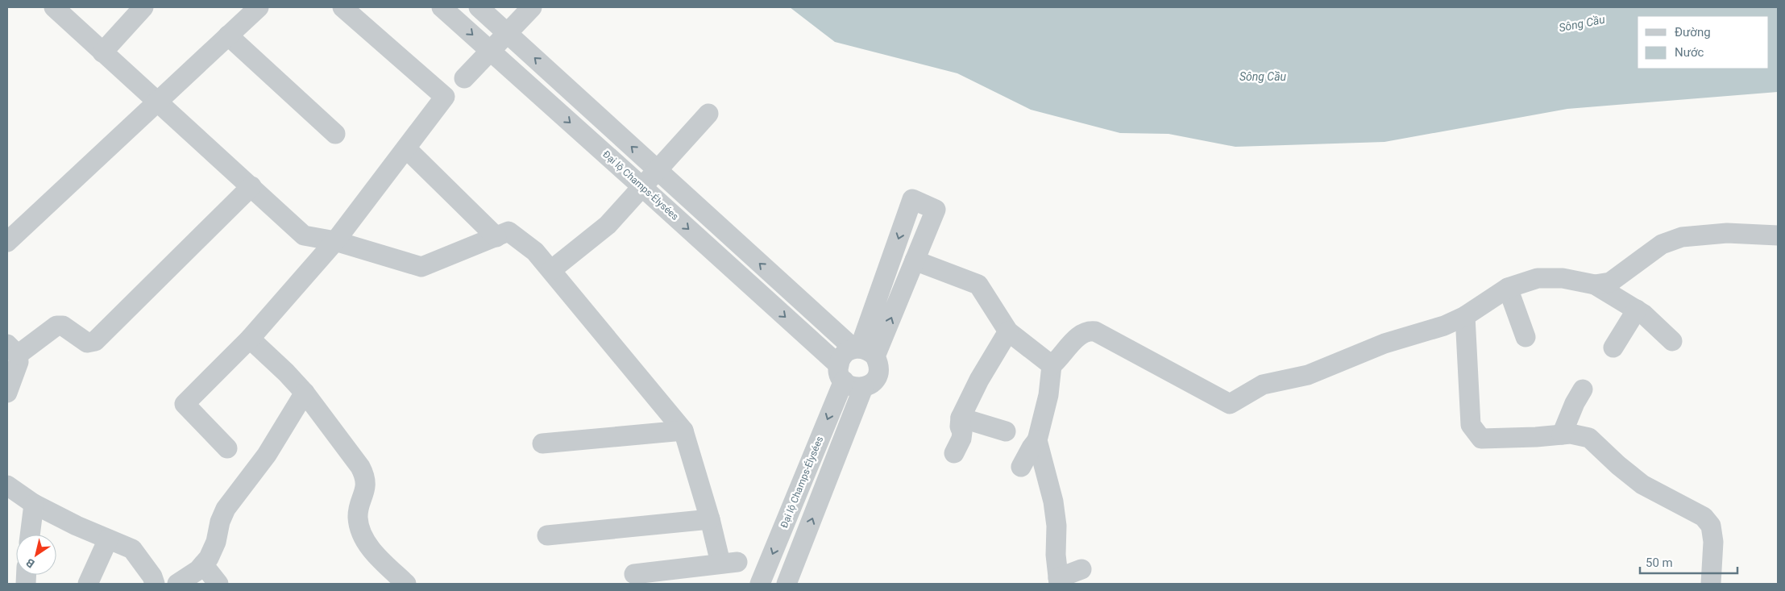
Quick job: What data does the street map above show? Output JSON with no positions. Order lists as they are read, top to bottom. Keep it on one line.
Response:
{"streets":{"street":["Đại lộ Champs-Élysées"]},"water":["Sông Cầu"],"legend":["Đường","Nước"],"scale_bar":"50 m","north":"bottom left"}
